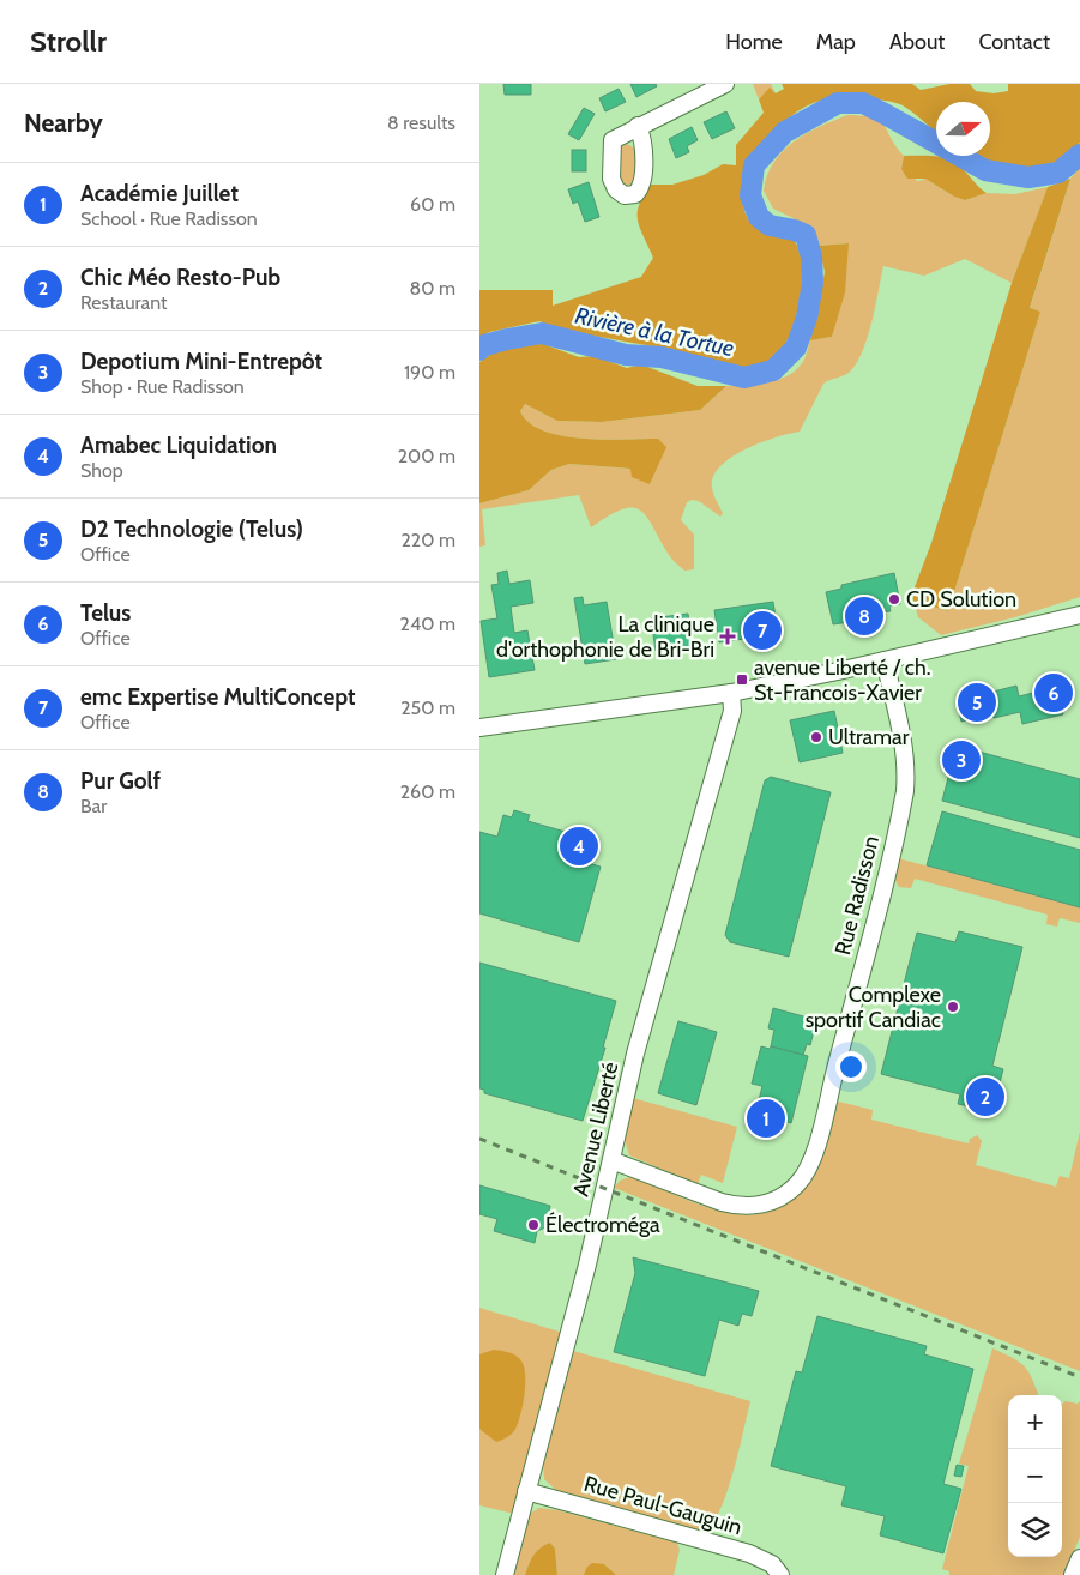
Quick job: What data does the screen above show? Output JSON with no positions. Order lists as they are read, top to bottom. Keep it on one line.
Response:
{"streets":{"street":["Rue Radisson","Avenue Liberté","Rue Paul-Gauguin"]},"crossings":[["Rue Radisson","Avenue Liberté"],["Avenue Liberté","Rue Paul-Gauguin"]],"water":["Rivière à la Tortue"],"places":{"other":["CD Solution","Ultramar","Complexe sportif Candiac","Électroméga"],"health":["La clinique d'orthophonie de Bri-Bri"],"transit":["avenue Liberté / ch. St-Francois-Xavier"]},"north":"right","page":{"header":"Strollr","nav":["Home","Map","About","Contact"],"heading":["Nearby","8 results"],"list":[{"mark":"1","name":"Académie Juillet","note":"School · Rue Radisson","value":"60 m"},{"mark":"2","name":"Chic Méo Resto-Pub","note":"Restaurant","value":"80 m"},{"mark":"3","name":"Depotium Mini-Entrepôt","note":"Shop · Rue Radisson","value":"190 m"},{"mark":"4","name":"Amabec Liquidation","note":"Shop","value":"200 m"},{"mark":"5","name":"D2 Technologie (Telus)","note":"Office","value":"220 m"},{"mark":"6","name":"Telus","note":"Office","value":"240 m"},{"mark":"7","name":"emc Expertise MultiConcept","note":"Office","value":"250 m"},{"mark":"8","name":"Pur Golf","note":"Bar","value":"260 m"}],"pins":["8","7","6","5","3","4","2","1"],"map_buttons":["+","−"]}}
